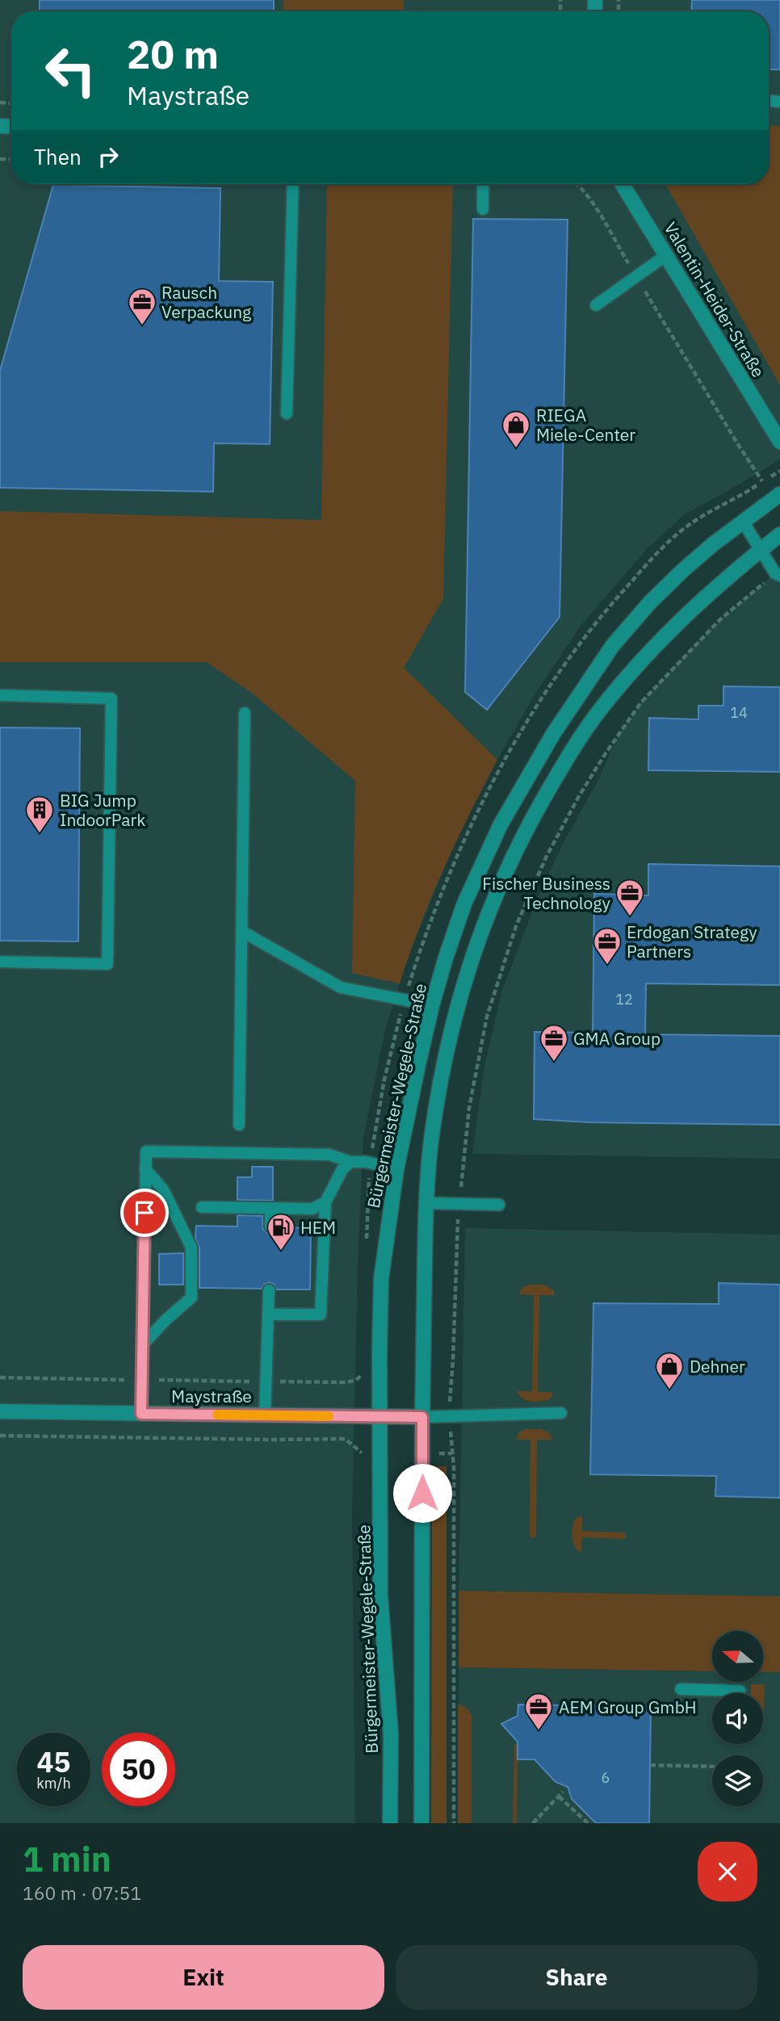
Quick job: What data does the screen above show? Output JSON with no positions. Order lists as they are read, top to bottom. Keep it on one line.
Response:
{"streets":{"main road":["Valentin-Heider-Straße","Bürgermeister-Wegele-Straße","Maystraße"]},"crossings":[["Bürgermeister-Wegele-Straße","Maystraße"]],"places":{"office":["Rausch Verpackung","Fischer Business Technology","Erdogan Strategy Partners","GMA Group","AEM Group GmbH"],"shop":["RIEGA Miele-Center","Dehner"],"building":["BIG Jump IndoorPark"],"fuel station":["HEM"]},"house_numbers":["14","12","6"],"north":"left","page":{"turn":["20 m","Maystraße"],"then":"Then","speed":"45 km/h","limit":"50","heading":["1 min","160 m · 07:51"],"buttons":["Exit","Share"]}}
